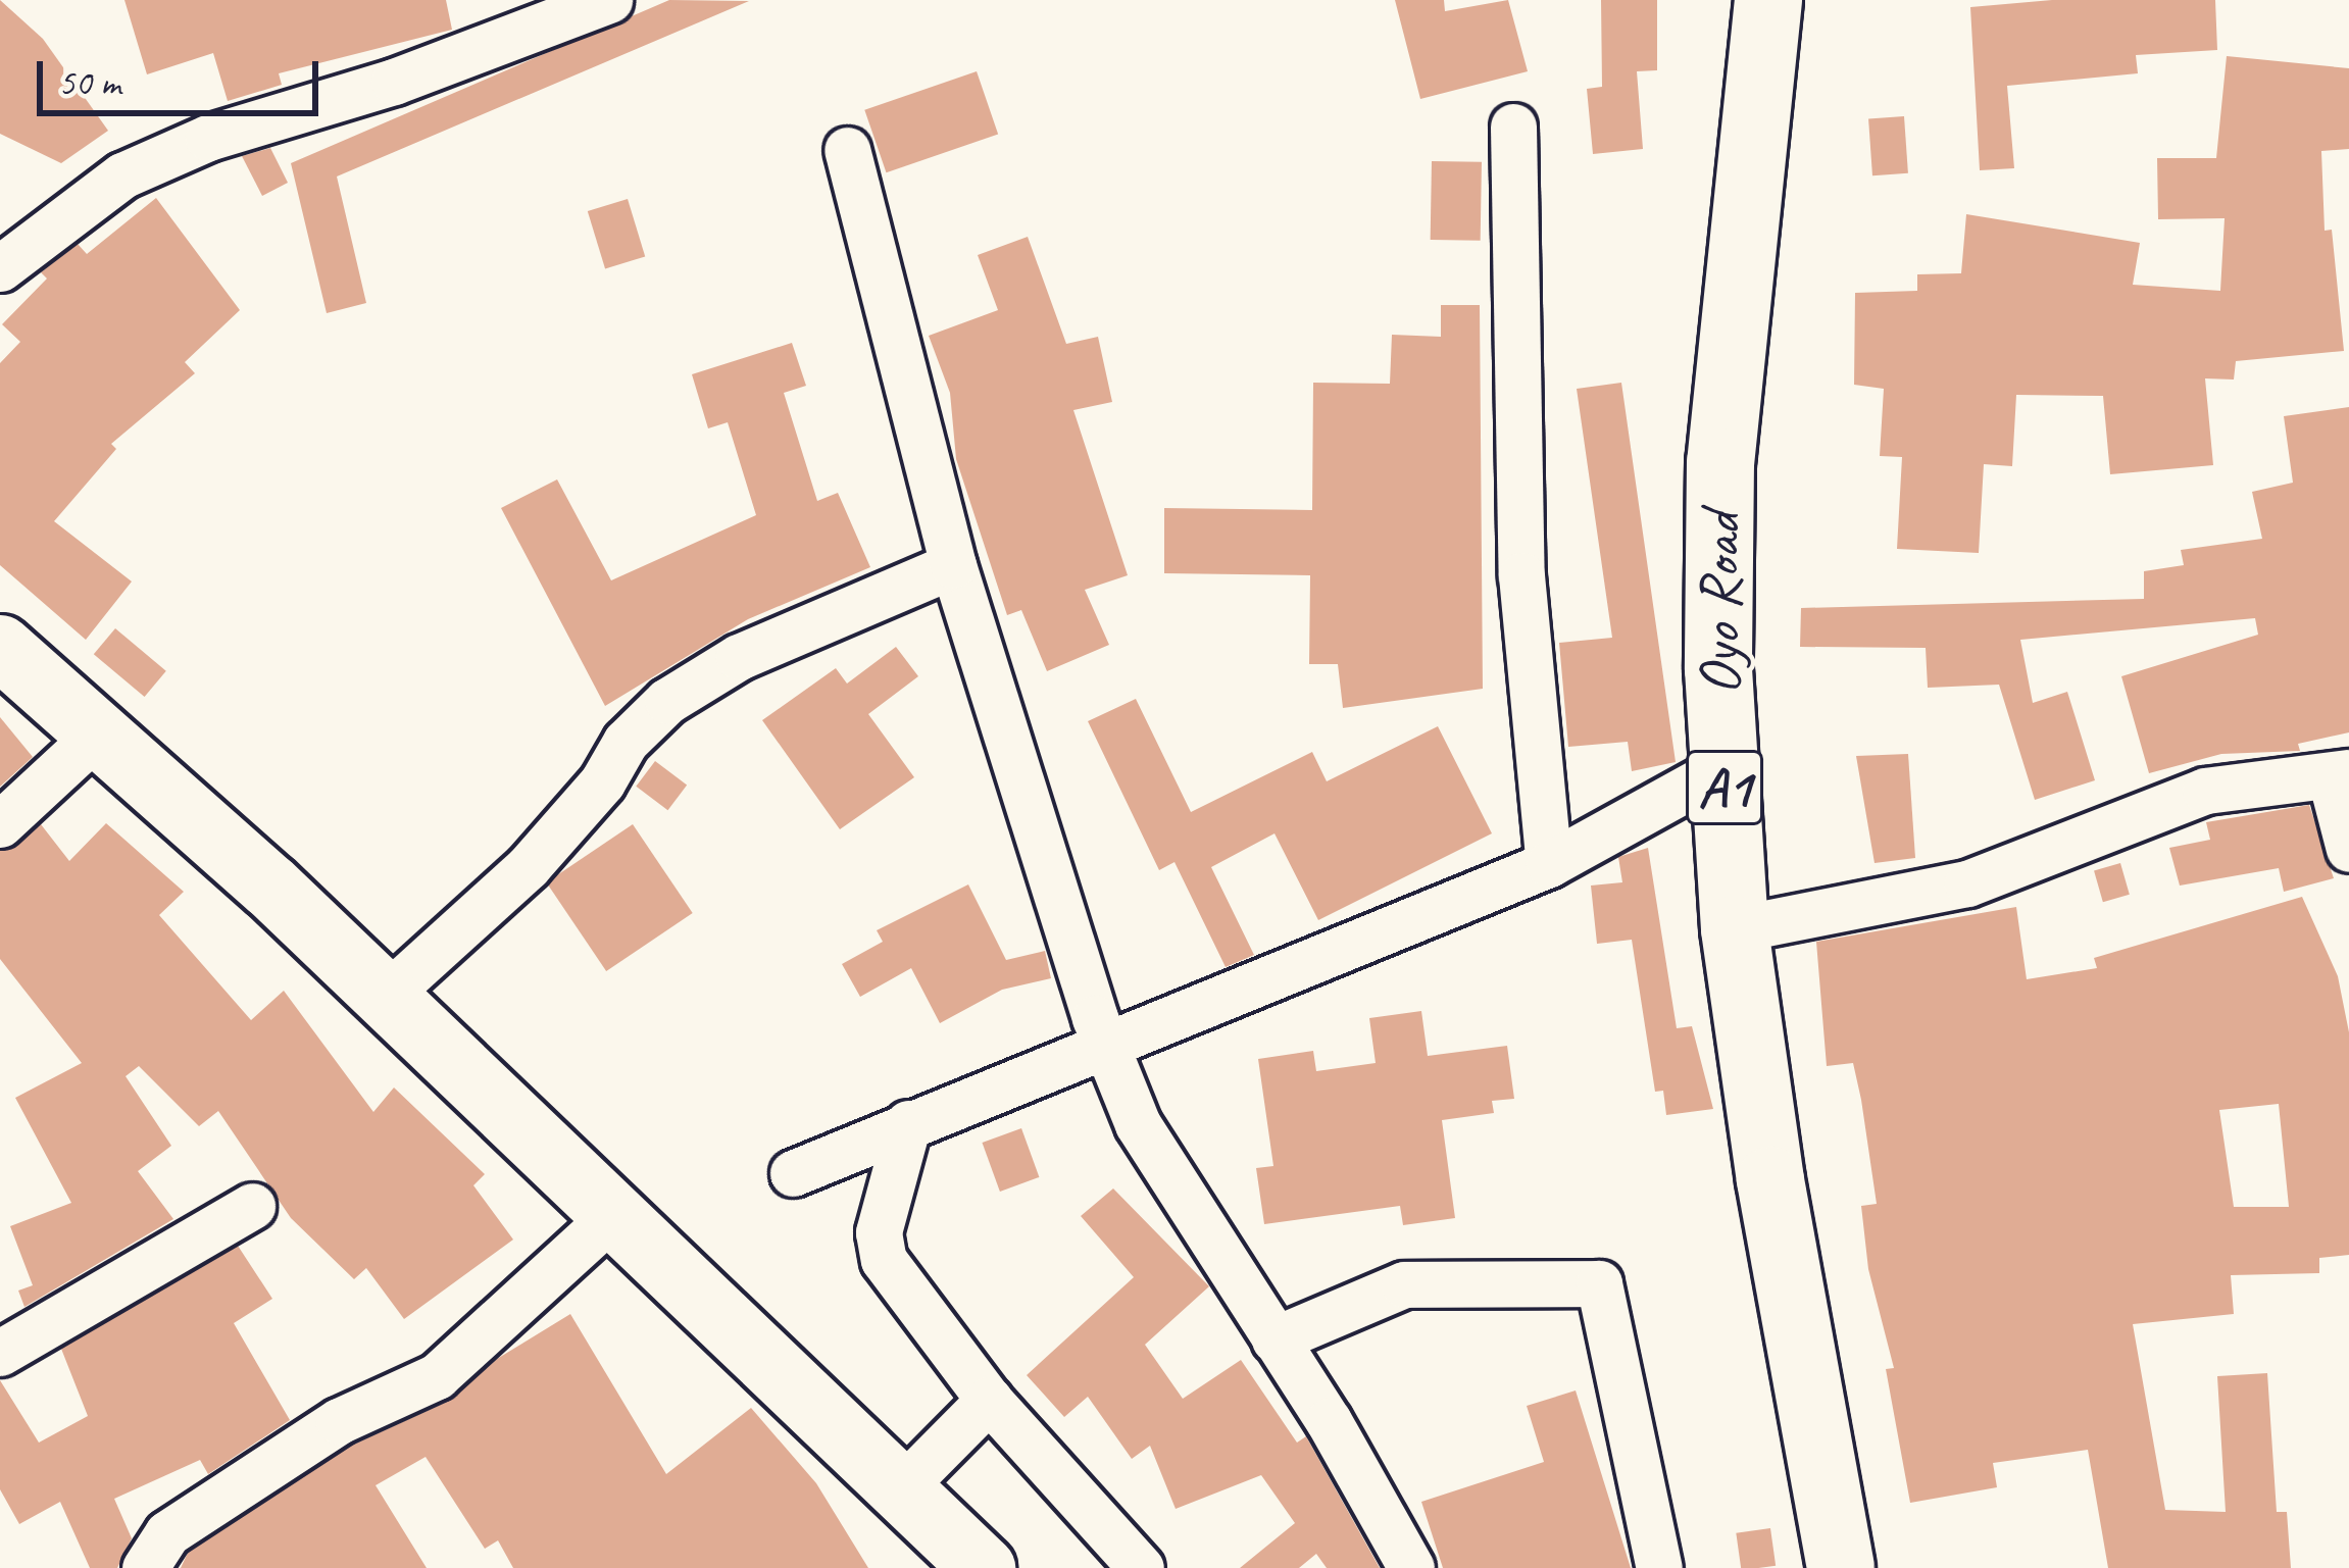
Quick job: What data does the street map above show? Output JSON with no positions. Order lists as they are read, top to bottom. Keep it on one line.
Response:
{"streets":{"highway":["Oyo Road","A1"]},"scale_bar":"50 m"}
